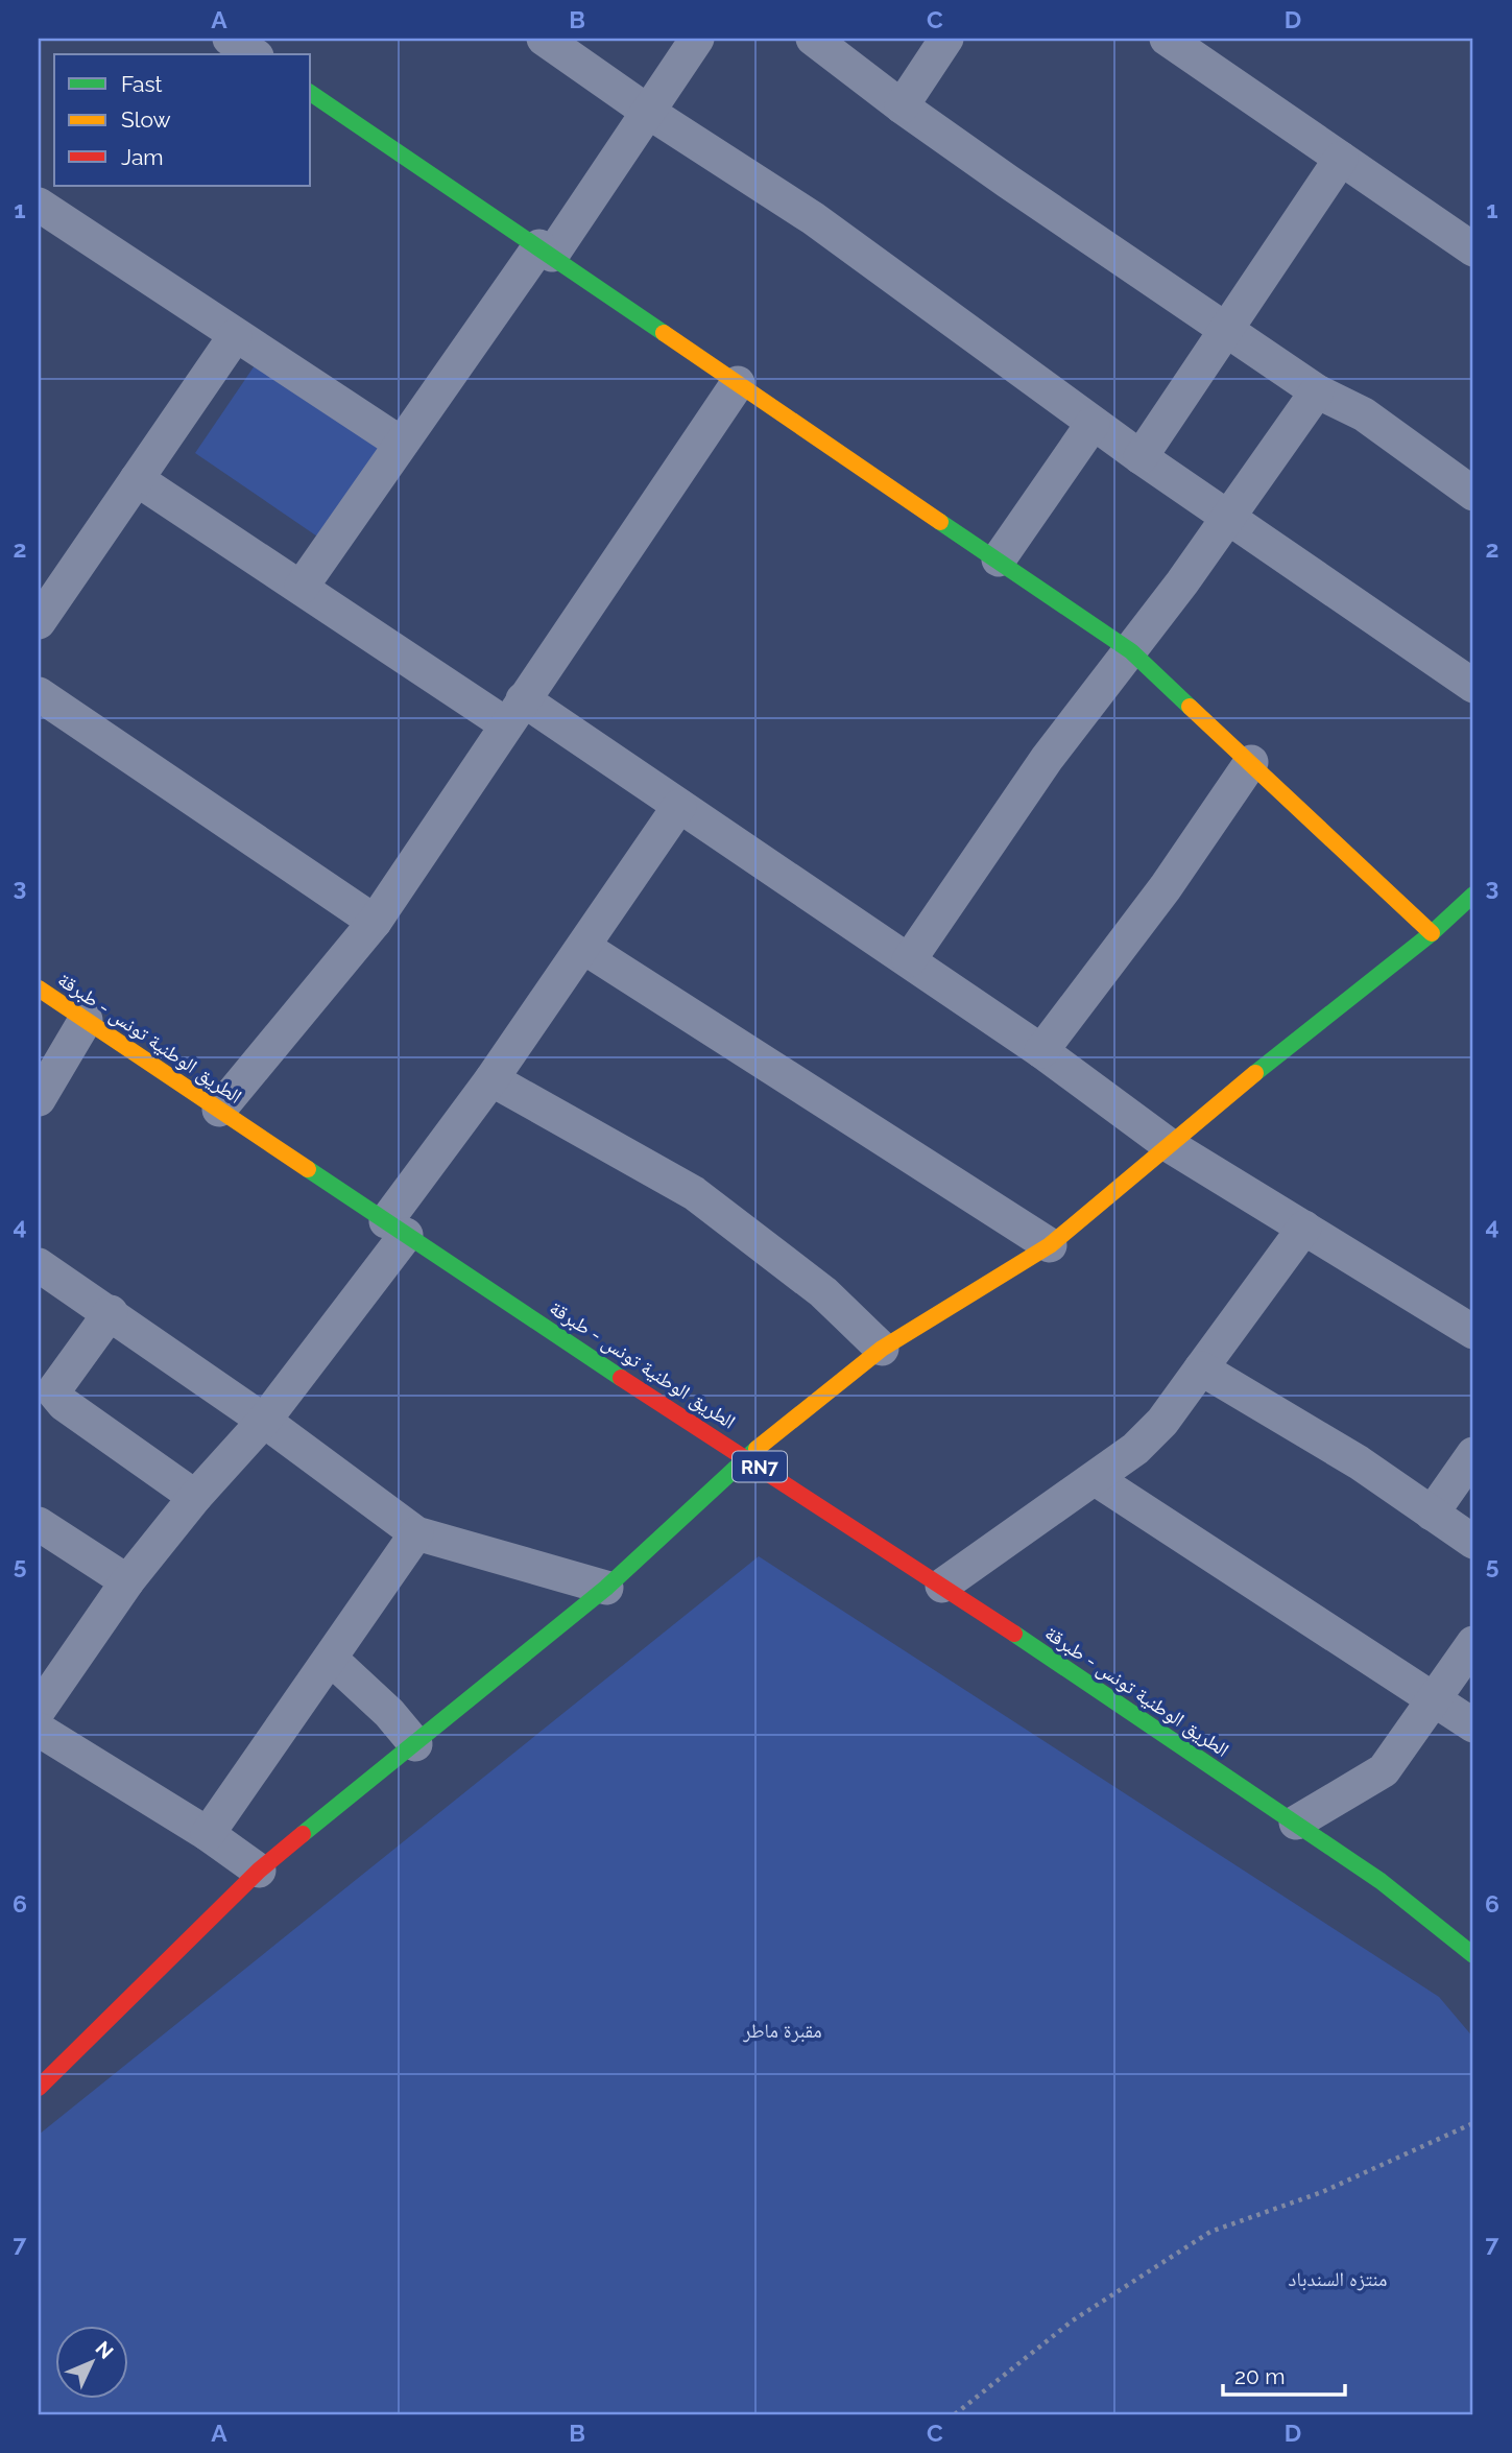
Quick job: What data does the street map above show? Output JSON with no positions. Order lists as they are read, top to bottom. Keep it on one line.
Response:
{"streets":{"street":["الطريق الوطنية تونس - طبرقة","RN7"]},"parks":["مقبرة ماطر","منتزه السندباد"],"legend":["Fast","Slow","Jam"],"scale_bar":"20 m","north":"top right","grid":{"columns":["A","B","C","D"],"rows":["1","2","3","4","5","6","7"]}}
